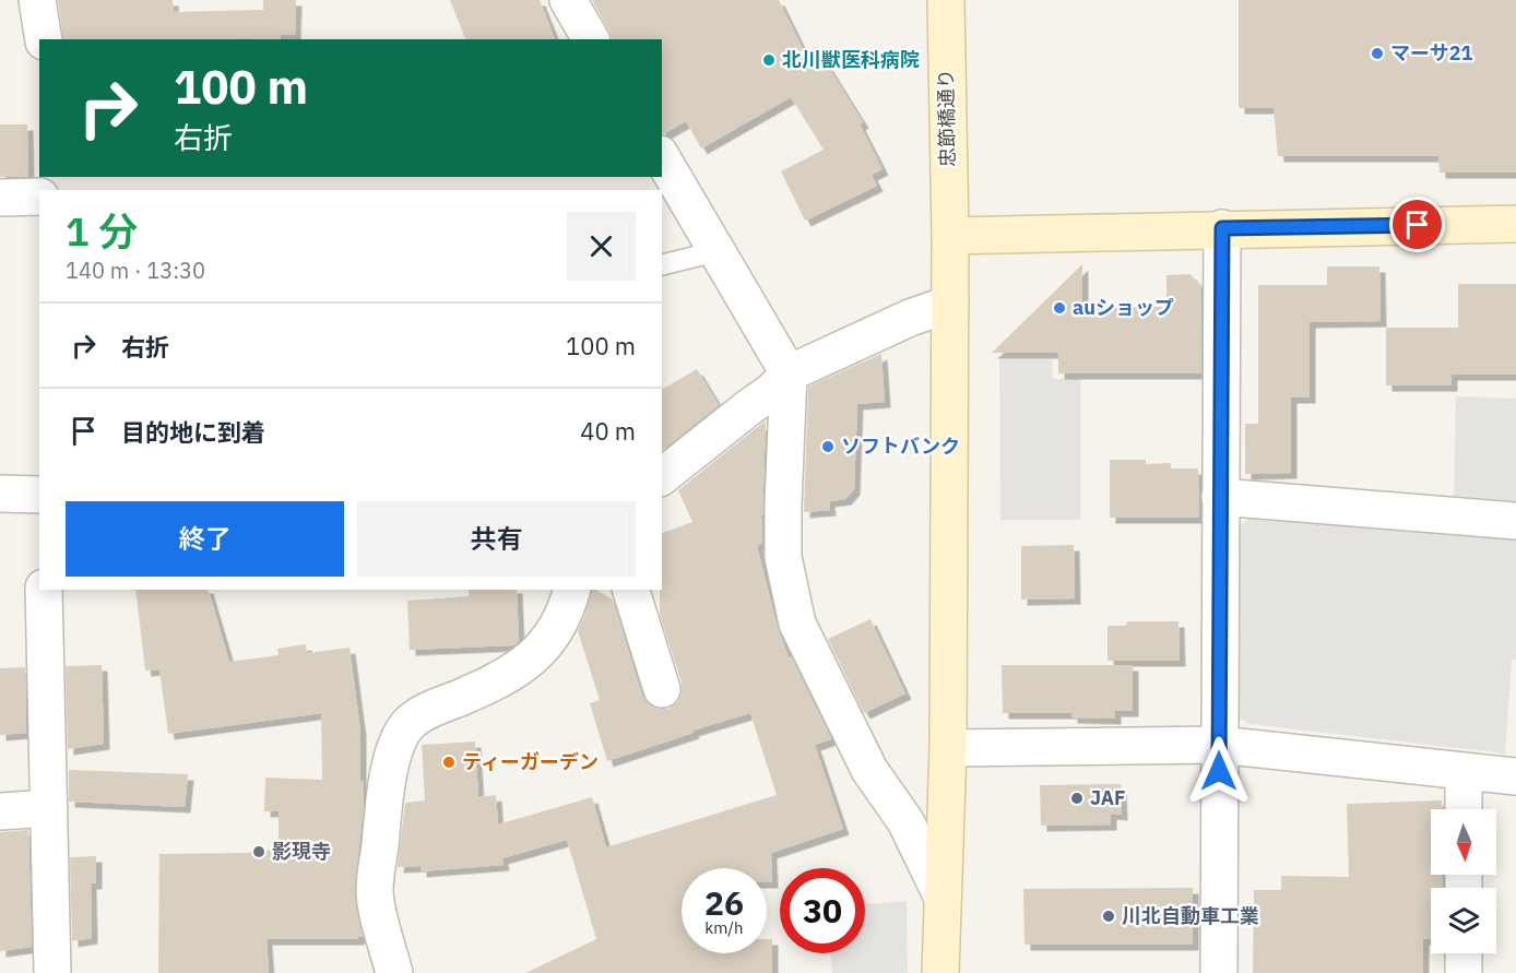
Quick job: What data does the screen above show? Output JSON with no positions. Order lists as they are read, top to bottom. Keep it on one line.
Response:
{"streets":{"street":["忠節橋通り"]},"places":["マーサ21","北川獣医科病院","auショップ","ソフトバンク","ティーガーデン","JAF","影現寺","川北自動車工業"],"north":"bottom","page":{"turn":["100 m","右折"],"heading":["1 分","140 m · 13:30"],"list":[{"name":"右折","value":"100 m"},{"name":"目的地に到着","value":"40 m"}],"buttons":["終了","共有"],"speed":"26 km/h","limit":"30"}}
